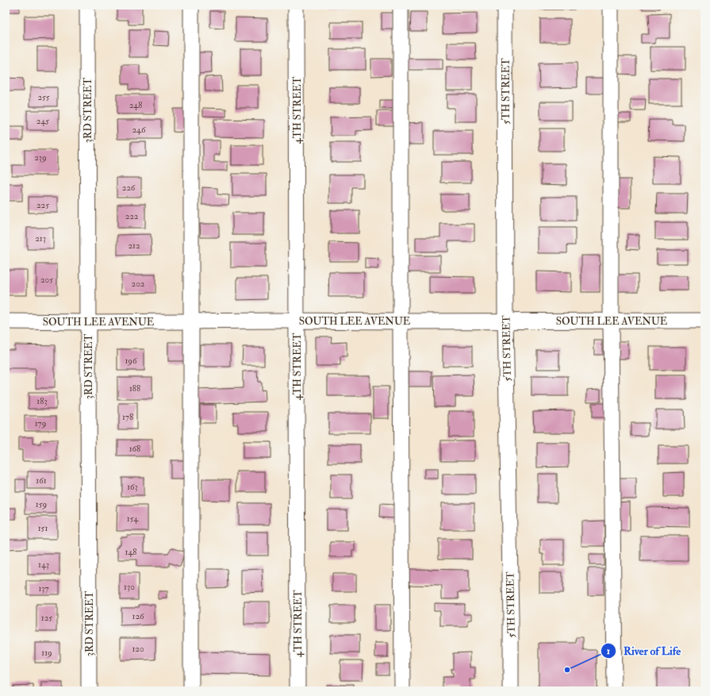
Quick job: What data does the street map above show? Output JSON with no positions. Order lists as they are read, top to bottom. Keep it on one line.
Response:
{"streets":{"street":["5TH STREET","3RD STREET","4TH STREET","SOUTH LEE AVENUE"]},"crossings":[["5TH STREET","SOUTH LEE AVENUE"],["3RD STREET","SOUTH LEE AVENUE"],["4TH STREET","SOUTH LEE AVENUE"]],"places":["River of Life"],"house_numbers":["255","248","245","246","239","226","225","222","213","212","205","202","196","188","183","178","179","168","161","163","159","154","151","148","143","130","137","126","125","120","119"]}
